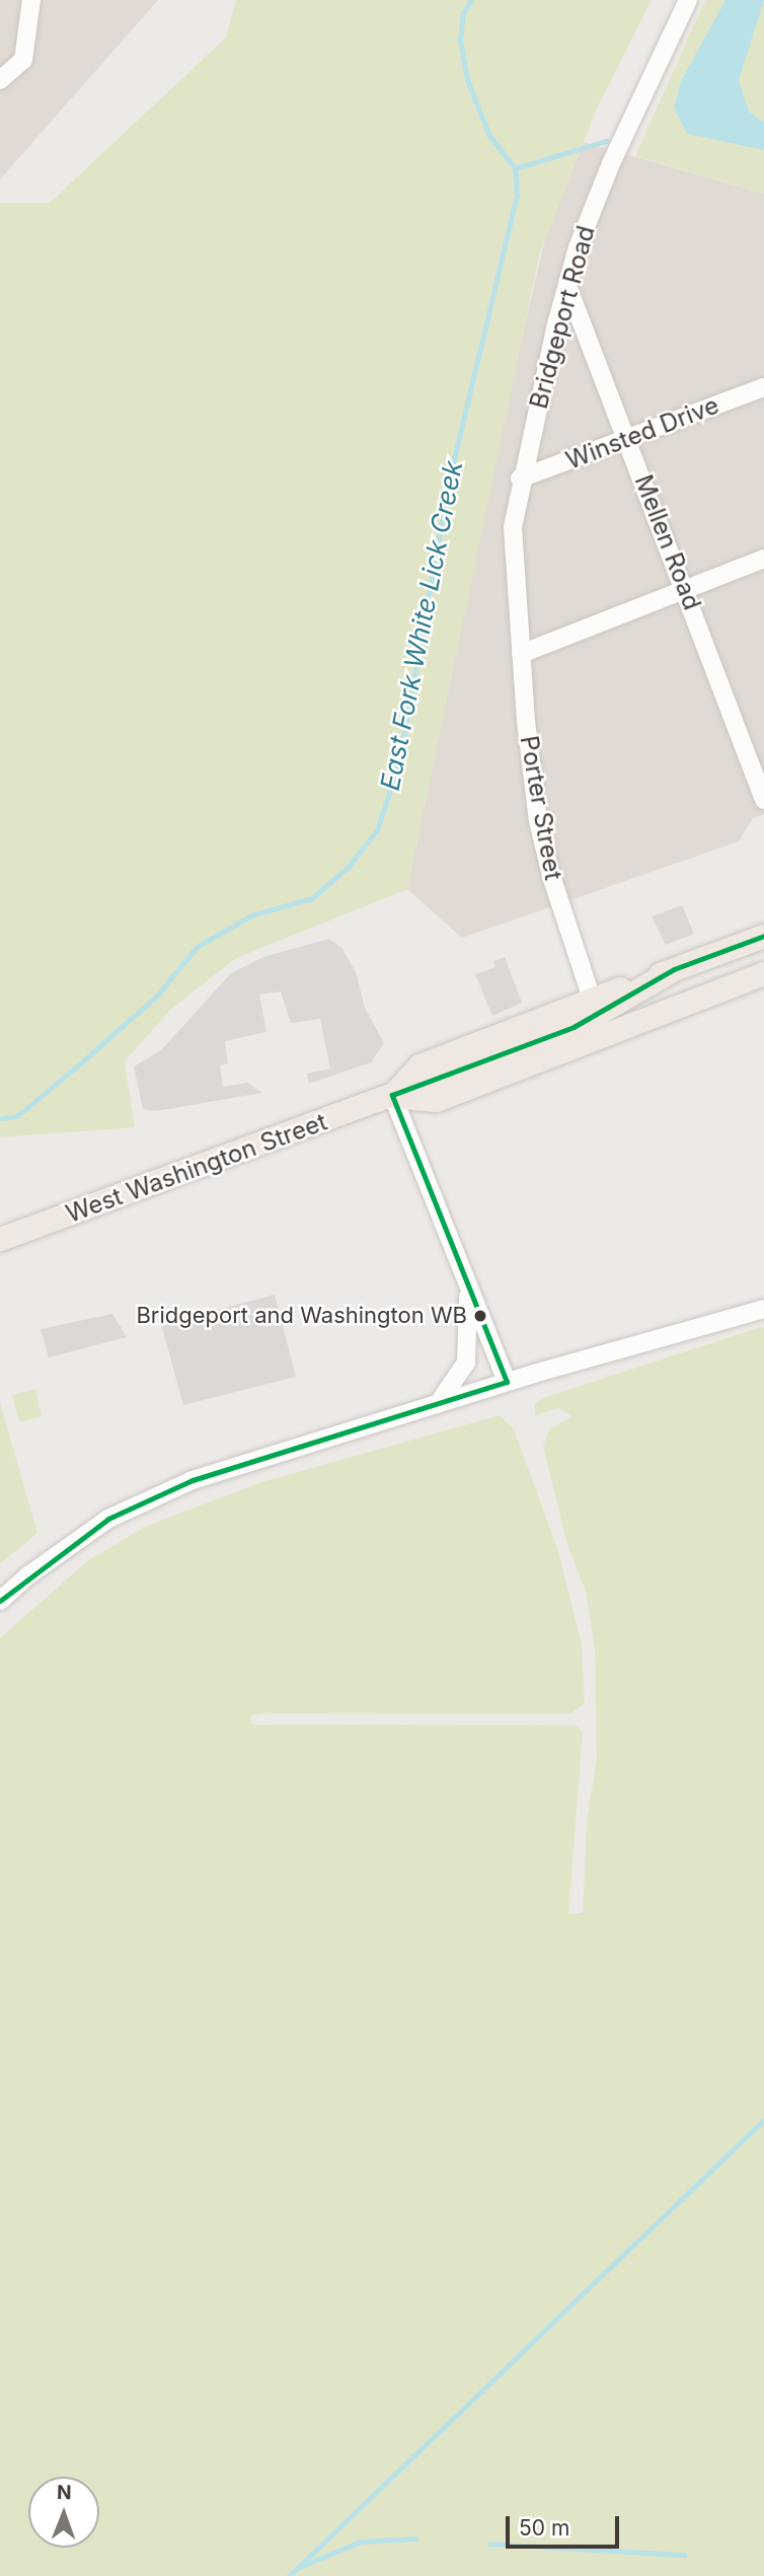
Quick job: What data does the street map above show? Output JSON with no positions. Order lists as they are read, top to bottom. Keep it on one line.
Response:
{"streets":{"main road":["West Washington Street"],"street":["Bridgeport Road","Winsted Drive","Mellen Road","Porter Street"]},"crossings":[["Bridgeport Road","Winsted Drive"],["Bridgeport Road","Mellen Road"],["Bridgeport Road","Porter Street"],["Winsted Drive","Mellen Road"],["Porter Street","West Washington Street"]],"water":["East Fork White Lick Creek"],"places":["Bridgeport and Washington WB"],"scale_bar":"50 m","north":"top"}
